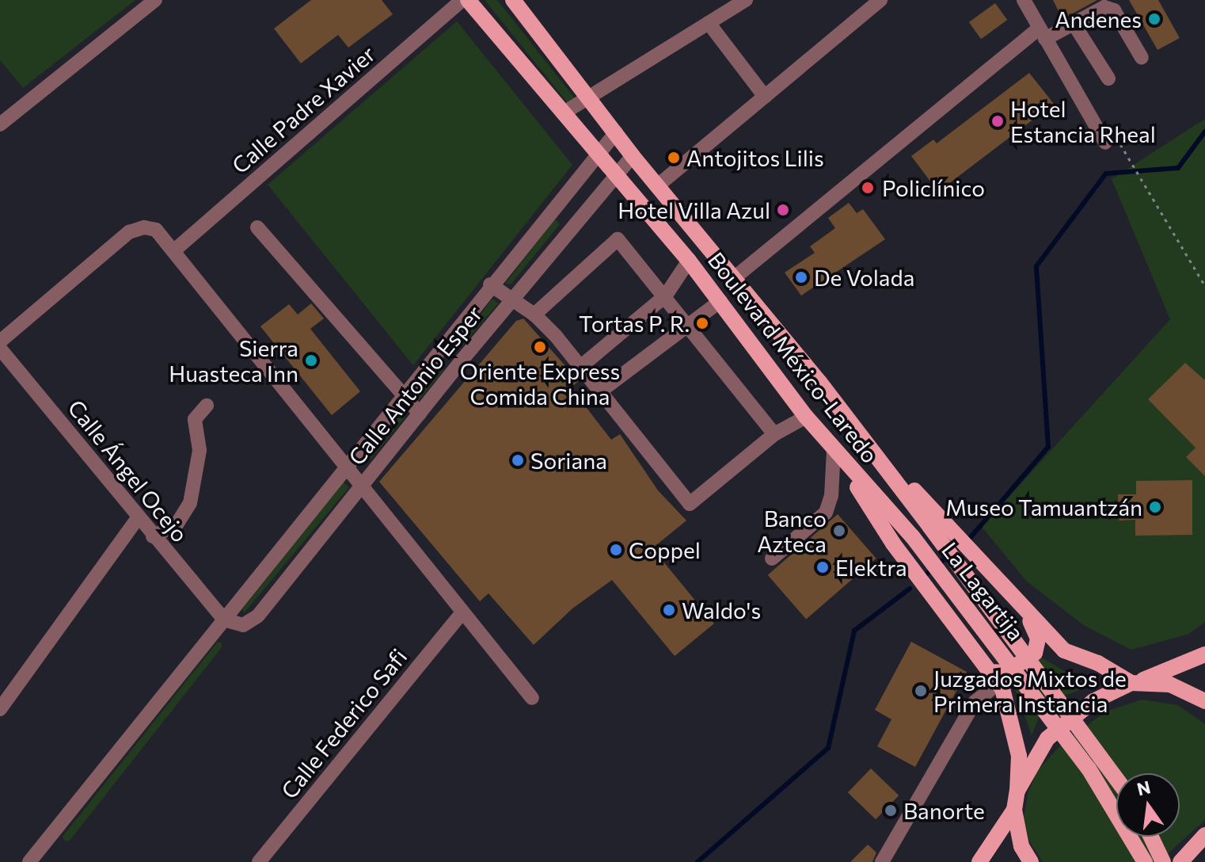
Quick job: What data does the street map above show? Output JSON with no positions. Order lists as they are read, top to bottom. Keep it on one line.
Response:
{"streets":{"main road":["Boulevard México-Laredo","La Lagartija"],"street":["Calle Padre Xavier","Calle Antonio Esper","Calle Ángel Ocejo","Calle Federico Safi"]},"crossings":[["Boulevard México-Laredo","Calle Antonio Esper"],["Boulevard México-Laredo","La Lagartija"],["Calle Antonio Esper","Calle Ángel Ocejo"]],"places":["Andenes","Hotel Estancia Rheal","Antojitos Lilis","Policlínico","Hotel Villa Azul","De Volada","Tortas P. R.","Oriente Express Comida China","Sierra Huasteca Inn","Soriana","Museo Tamuantzán","Banco Azteca","Coppel","Elektra","Waldo's","Juzgados Mixtos de Primera Instancia","Banorte"],"north":"top"}
